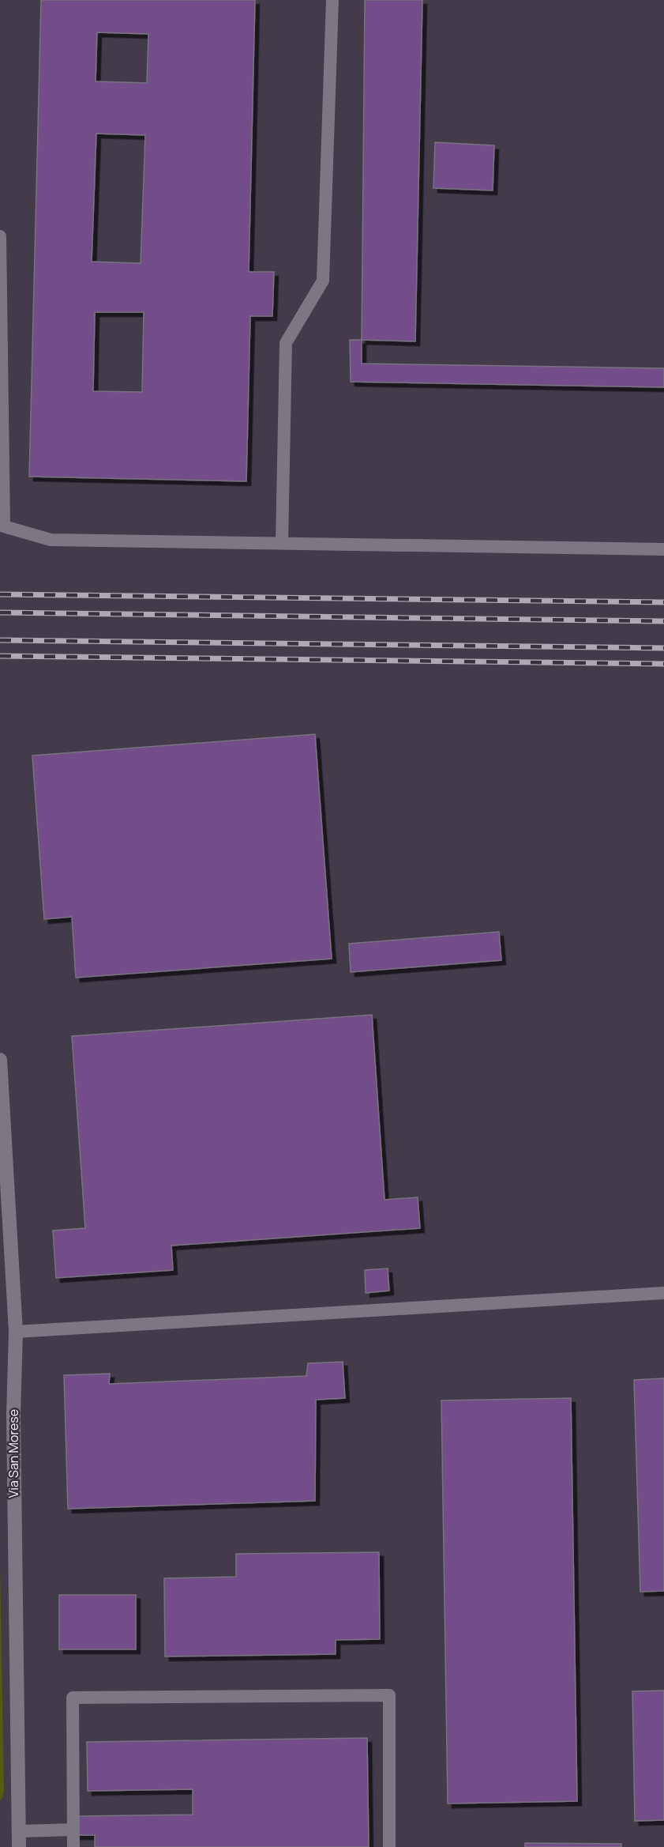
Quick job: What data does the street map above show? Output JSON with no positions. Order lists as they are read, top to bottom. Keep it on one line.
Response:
{"streets":{"street":["Via San Morese"]}}
